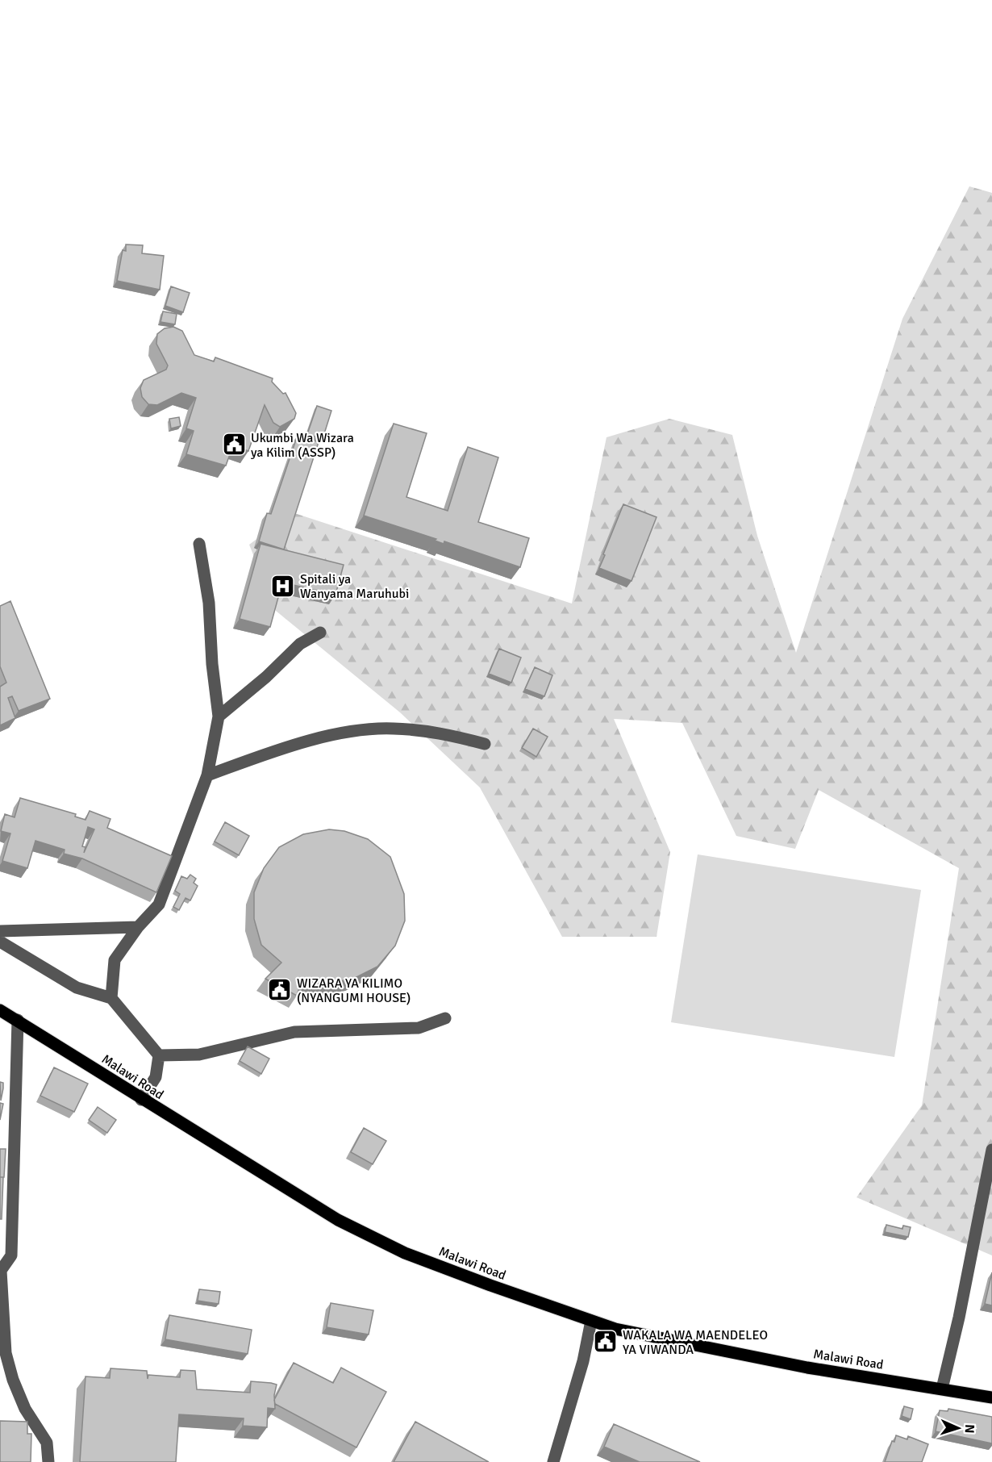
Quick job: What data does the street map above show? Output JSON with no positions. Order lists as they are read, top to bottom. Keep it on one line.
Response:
{"streets":{"main road":["Malawi Road"]},"places":{"public building":["Ukumbi Wa Wizara ya Kilim (ASSP)","WIZARA YA KILIMO (NYANGUMI HOUSE)","WAKALA WA MAENDELEO YA VIWANDA"],"hospital":["Spitali ya Wanyama Maruhubi"]},"north":"right"}
